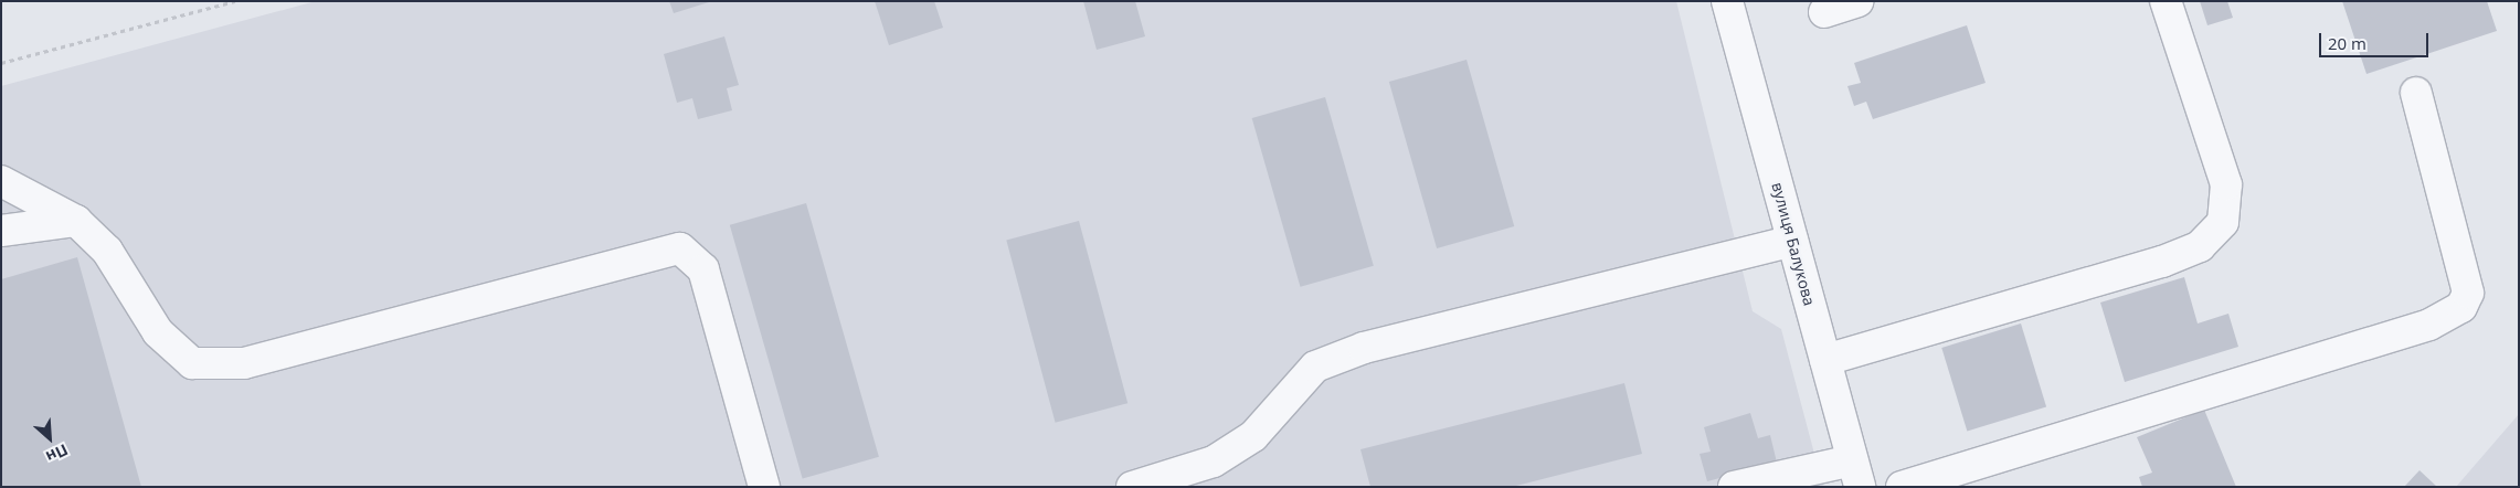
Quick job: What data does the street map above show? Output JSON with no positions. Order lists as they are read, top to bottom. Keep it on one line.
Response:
{"streets":{"street":["вулиця Балукова"]},"scale_bar":"20 m","north":"bottom right"}
